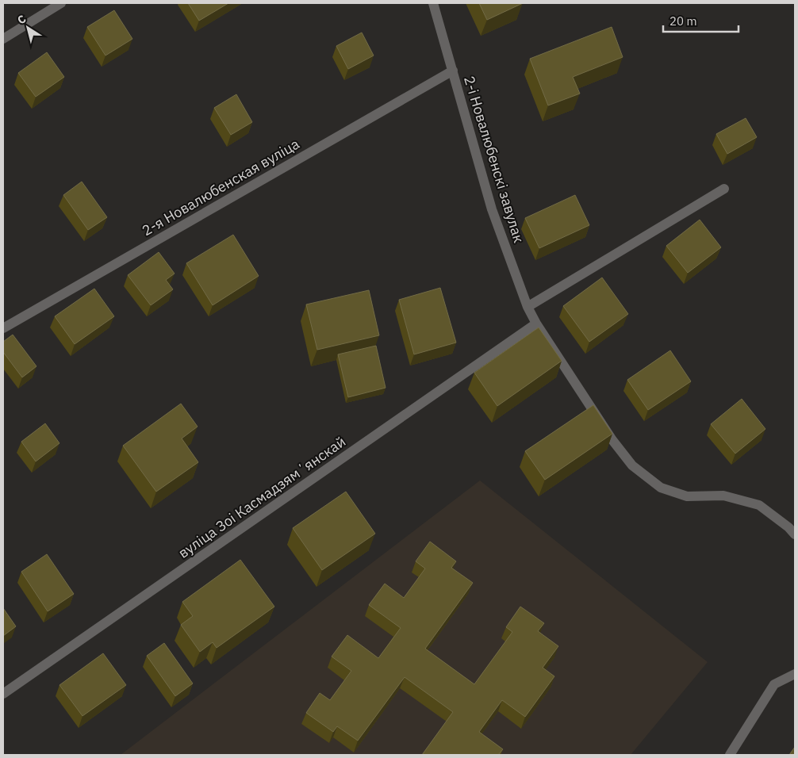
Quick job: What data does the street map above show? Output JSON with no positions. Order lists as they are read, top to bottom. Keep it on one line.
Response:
{"streets":{"street":["2-і Новалюбенскі завулак","2-я Новалюбенская вуліца","вуліца Зоі Касмадзямʼянскай"]},"crossings":[["2-і Новалюбенскі завулак","2-я Новалюбенская вуліца"],["2-і Новалюбенскі завулак","вуліца Зоі Касмадзямʼянскай"]],"scale_bar":"20 m","north":"top left"}
